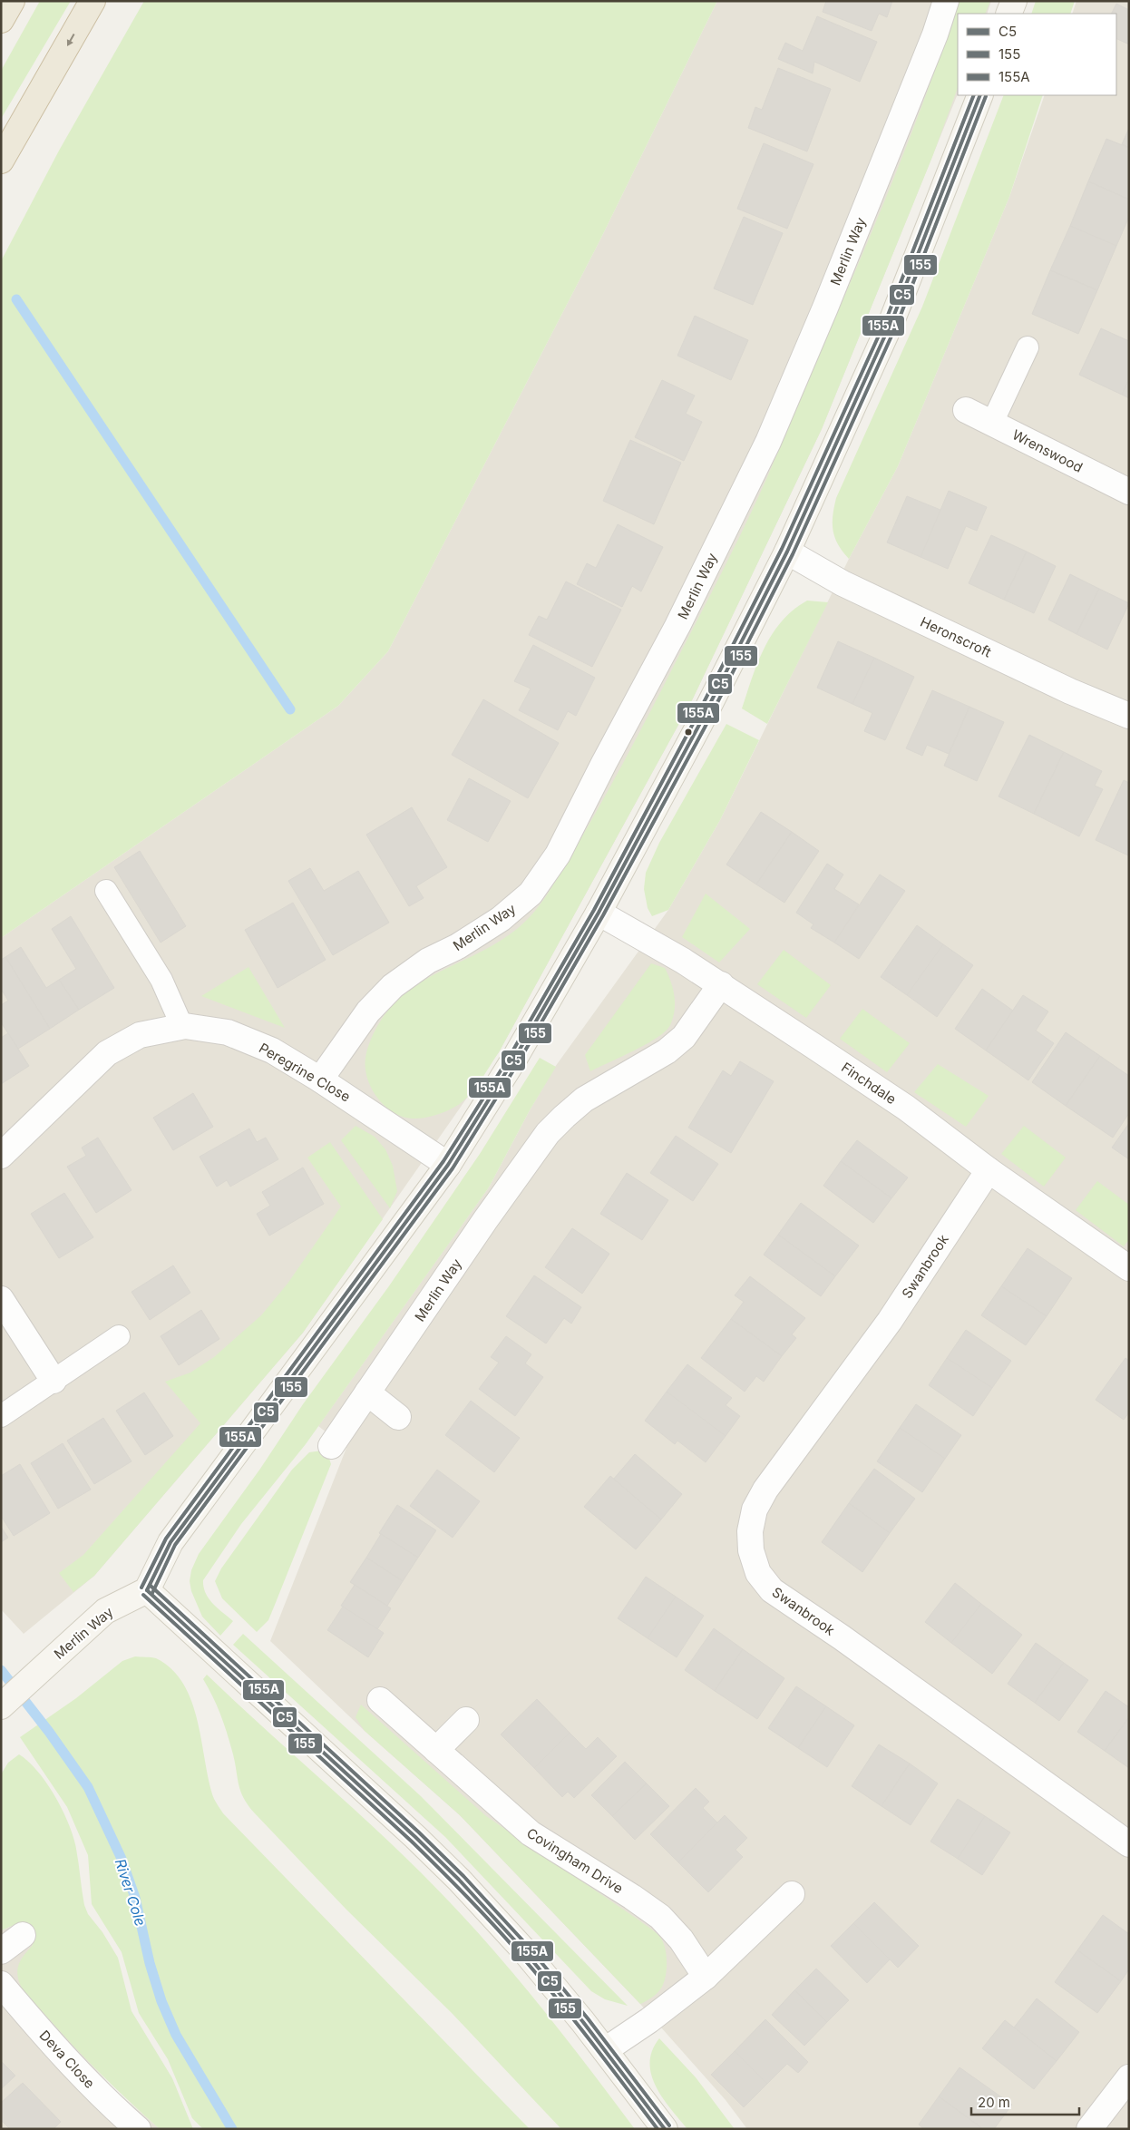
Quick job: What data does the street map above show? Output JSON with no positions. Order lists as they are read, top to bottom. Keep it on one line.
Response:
{"streets":{"street":["Merlin Way","Wrenswood","Heronscroft","Peregrine Close","Finchdale","Swanbrook","Covingham Drive","Deva Close"]},"crossings":[["Merlin Way","Peregrine Close"],["Merlin Way","Finchdale"],["Finchdale","Swanbrook"]],"water":["River Cole"],"lines":["transit line C5","transit line 155A","transit line 155"],"legend":["C5","155","155A"],"scale_bar":"20 m"}
